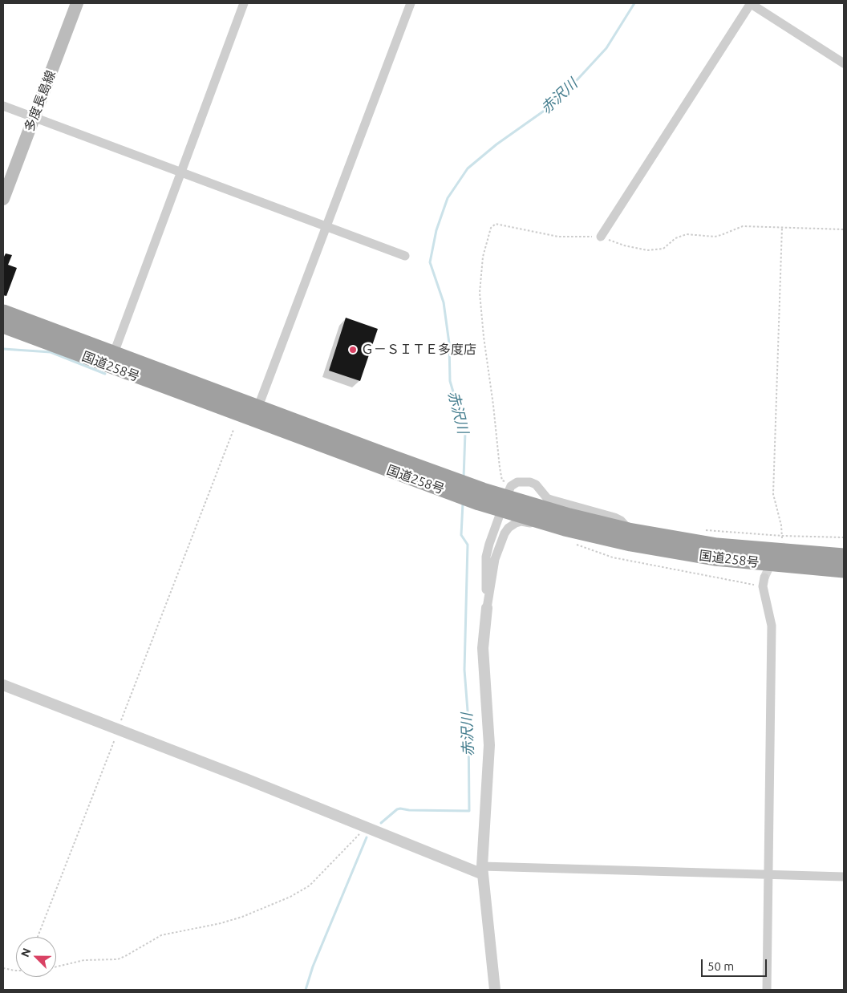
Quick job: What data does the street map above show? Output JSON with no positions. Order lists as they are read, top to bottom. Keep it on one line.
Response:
{"streets":{"highway":["国道258号"],"main road":["多度長島線"]},"water":["赤沢川"],"places":["Ｇ－ＳＩＴＥ多度店"],"scale_bar":"50 m","north":"top left"}
